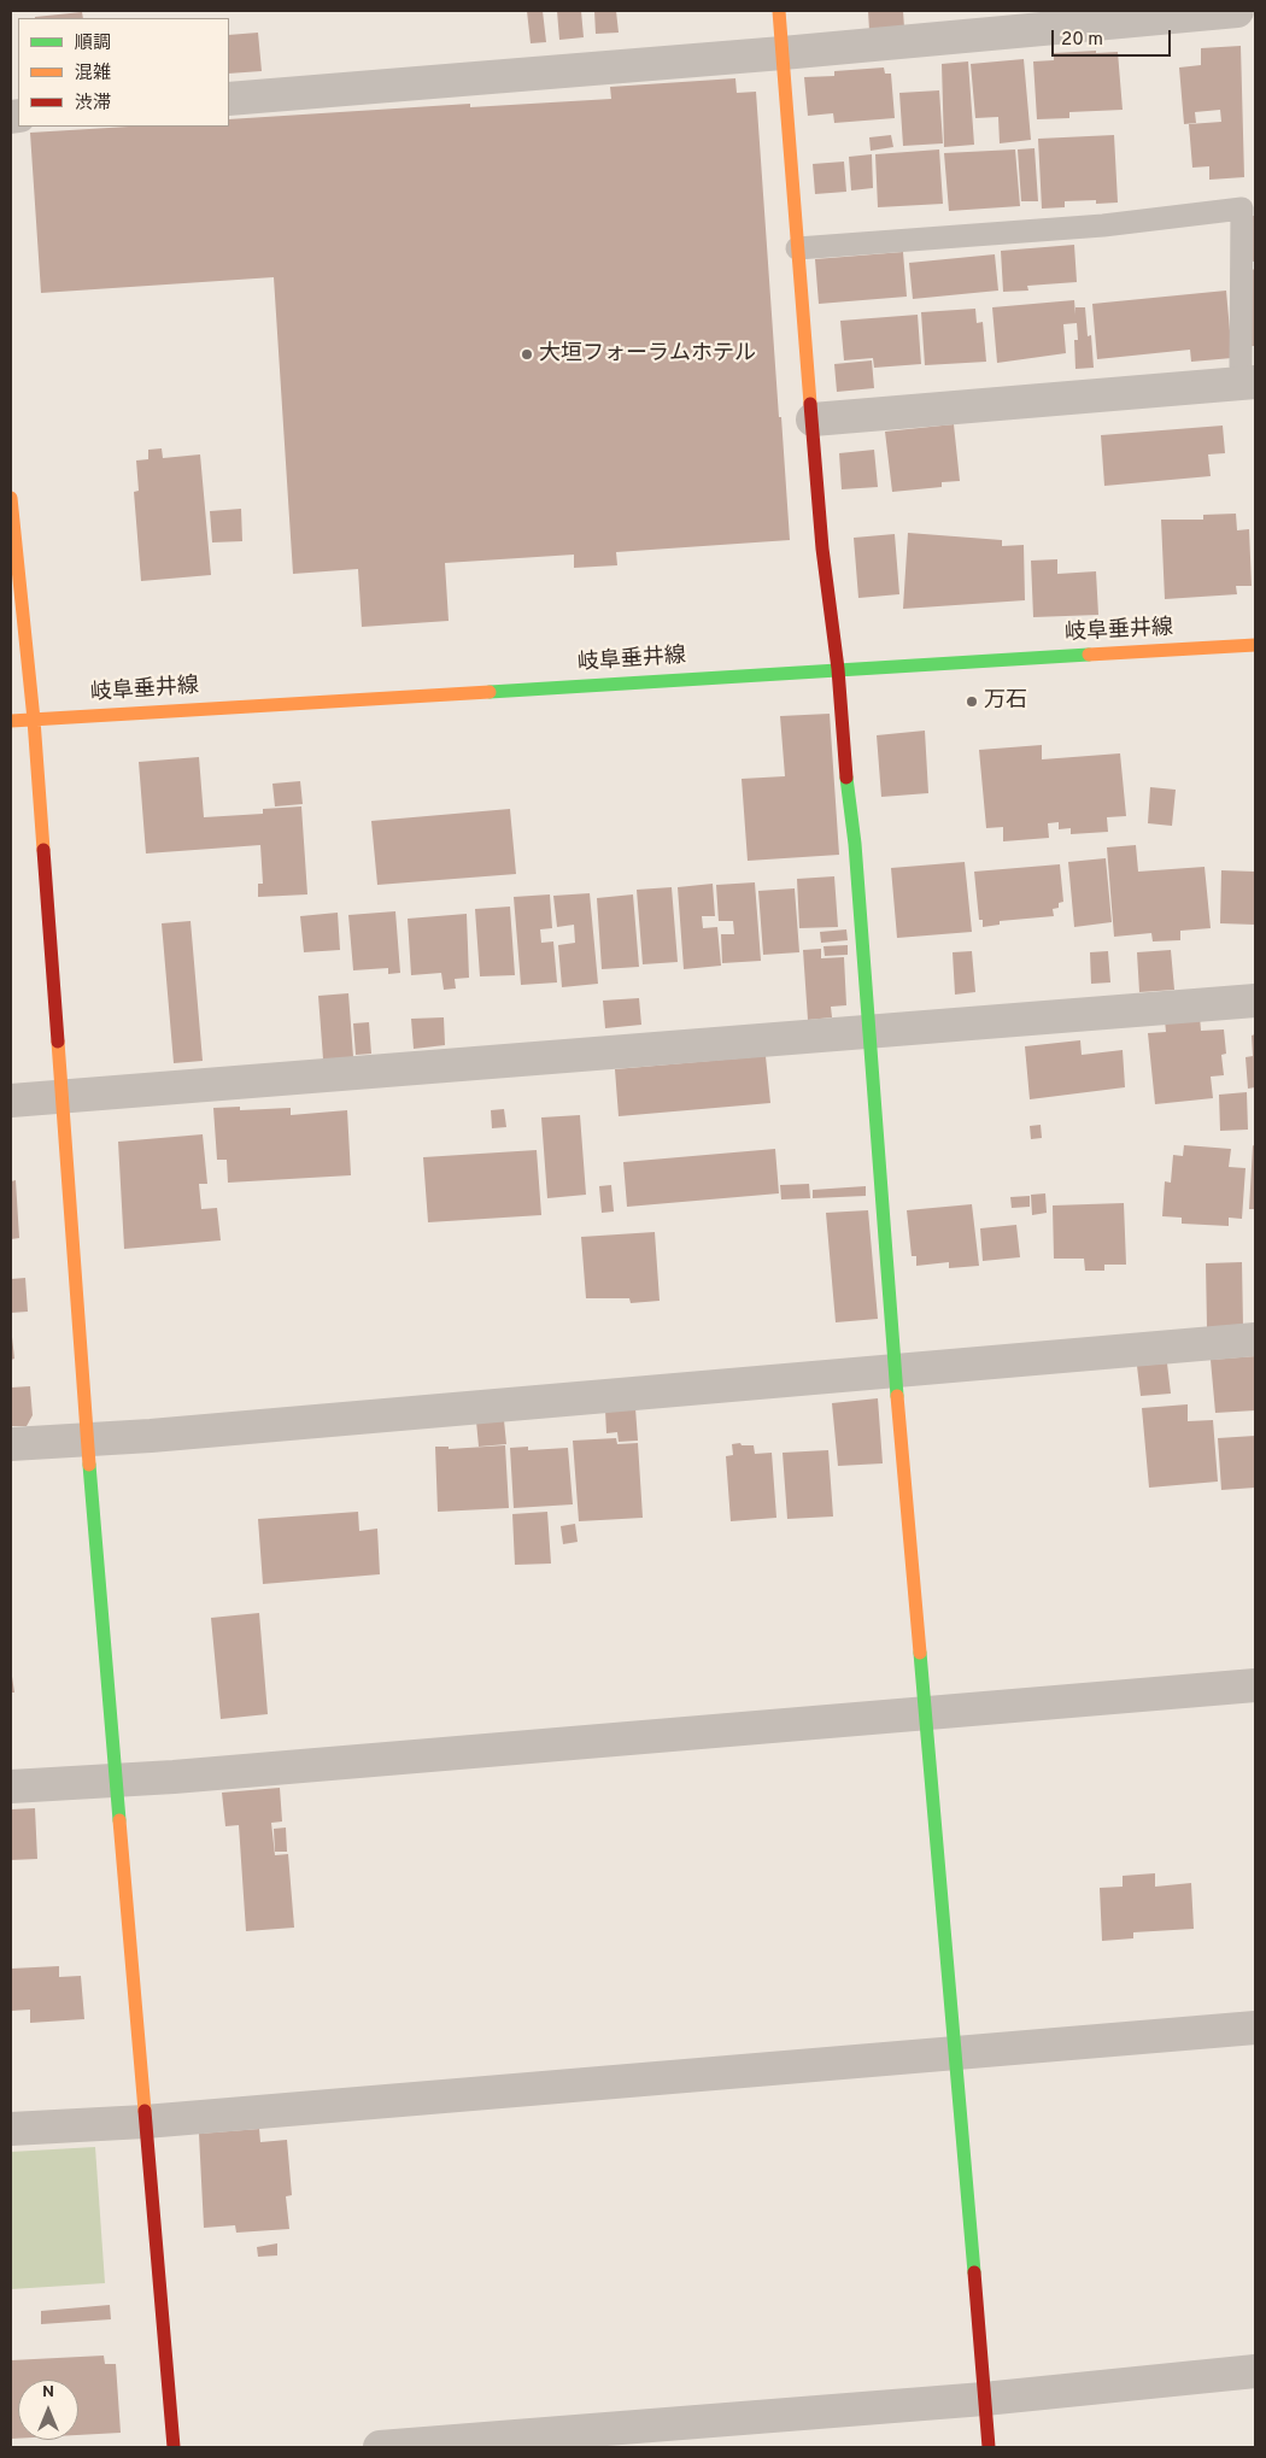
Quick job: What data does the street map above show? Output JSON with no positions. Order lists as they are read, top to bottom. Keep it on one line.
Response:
{"streets":{"street":["岐阜垂井線"]},"places":["大垣フォーラムホテル","万石"],"legend":["順調","混雑","渋滞"],"scale_bar":"20 m","north":"top"}
